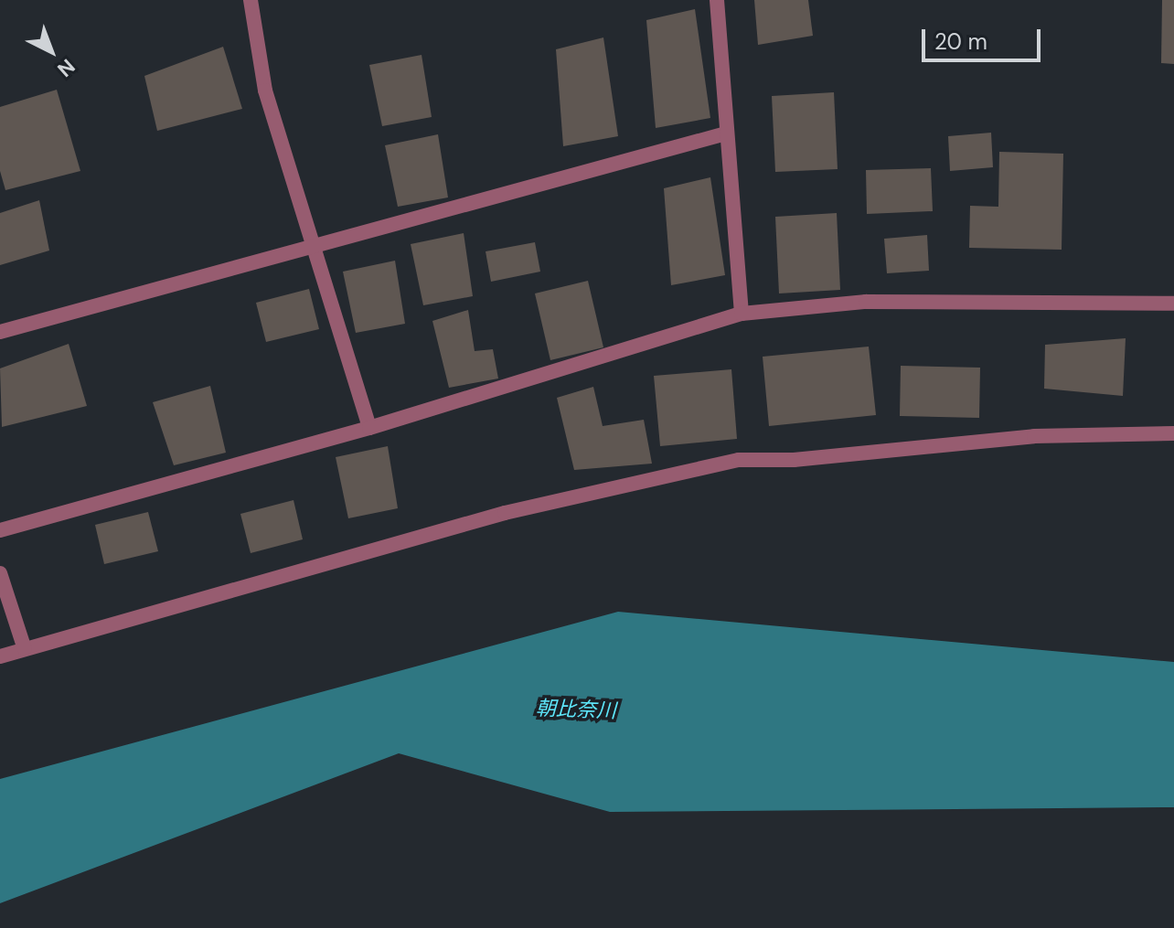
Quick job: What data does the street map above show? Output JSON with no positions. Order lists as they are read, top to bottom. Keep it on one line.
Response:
{"water":["朝比奈川"],"scale_bar":"20 m","north":"bottom right"}
